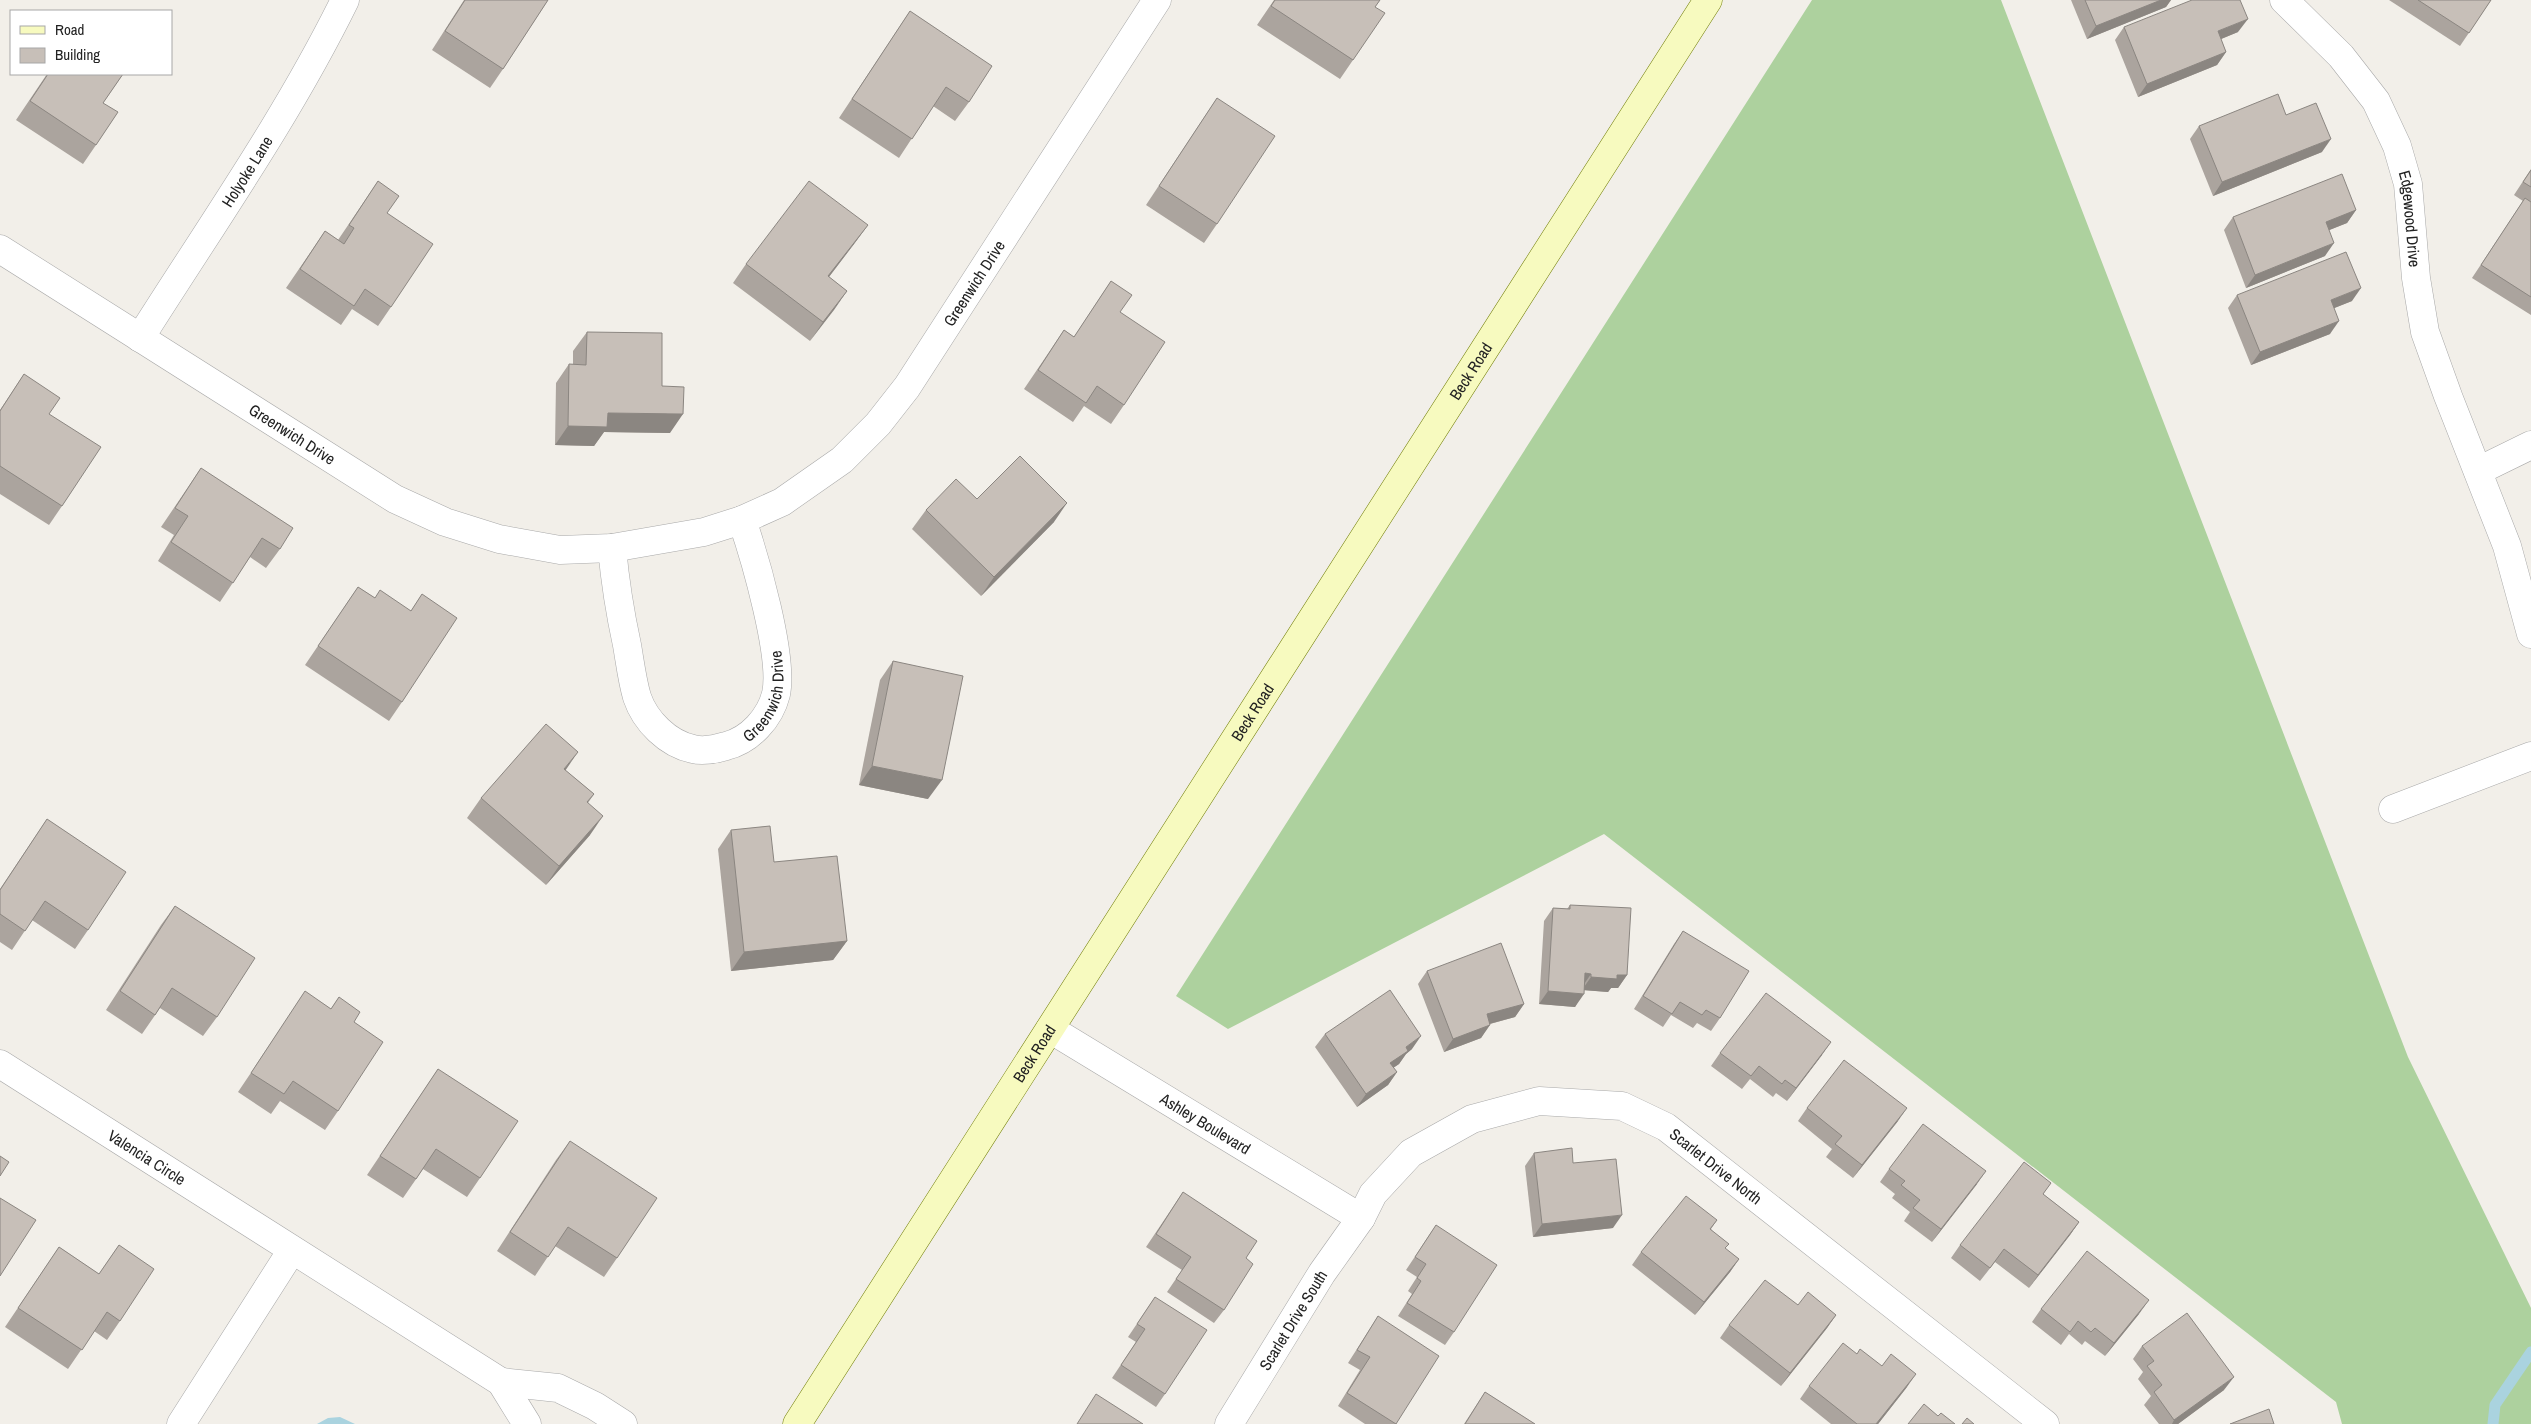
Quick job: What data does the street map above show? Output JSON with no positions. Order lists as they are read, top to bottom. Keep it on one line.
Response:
{"streets":{"main road":["Beck Road"],"street":["Holyoke Lane","Edgewood Drive","Greenwich Drive","Ashley Boulevard","Valencia Circle","Scarlet Drive North","Scarlet Drive South"]},"crossings":[["Holyoke Lane","Greenwich Drive"],["Beck Road","Ashley Boulevard"],["Ashley Boulevard","Scarlet Drive North"],["Ashley Boulevard","Scarlet Drive South"],["Scarlet Drive North","Scarlet Drive South"]],"legend":["Road","Building"]}
